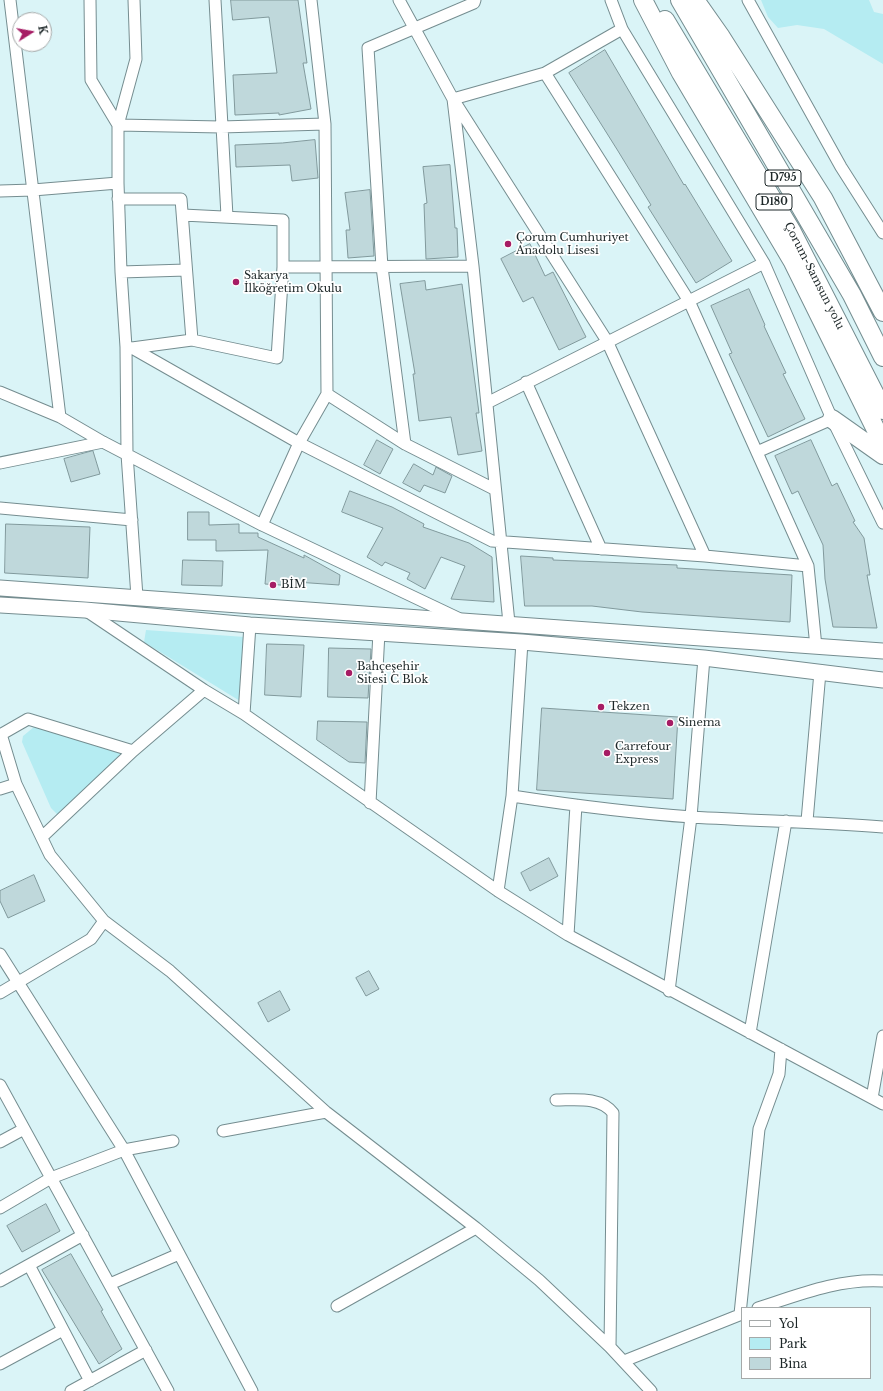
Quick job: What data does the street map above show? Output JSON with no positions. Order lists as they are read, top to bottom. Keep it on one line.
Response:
{"streets":{"highway":["D795","D180","Çorum-Samsun yolu"]},"places":["Çorum Cumhuriyet Anadolu Lisesi","Sakarya İlköğretim Okulu","BİM","Bahçeşehir Sitesi C Blok","Tekzen","Sinema","Carrefour Express"],"legend":["Yol","Park","Bina"],"north":"right"}
